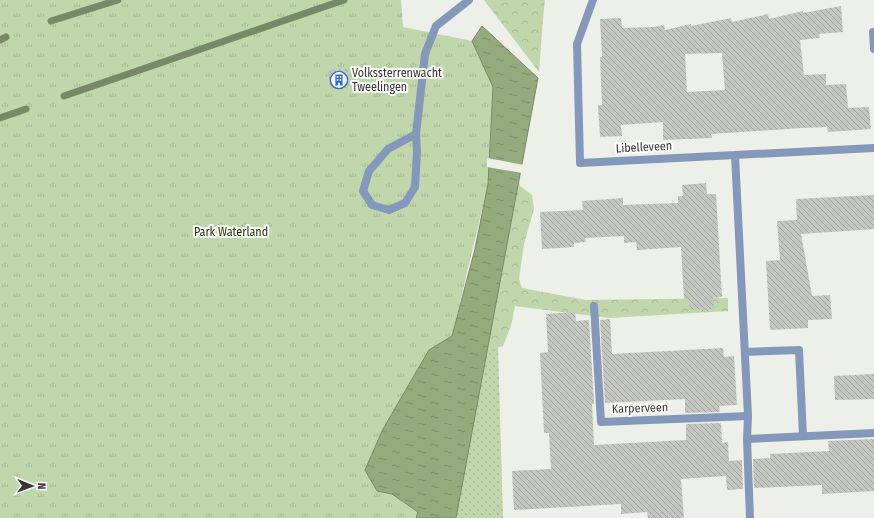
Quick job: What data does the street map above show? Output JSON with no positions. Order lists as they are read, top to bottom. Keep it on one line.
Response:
{"streets":{"street":["Libelleveen","Karperveen"]},"parks":["Park Waterland"],"places":{"building":["Volkssterrenwacht Tweelingen"]},"north":"right"}
